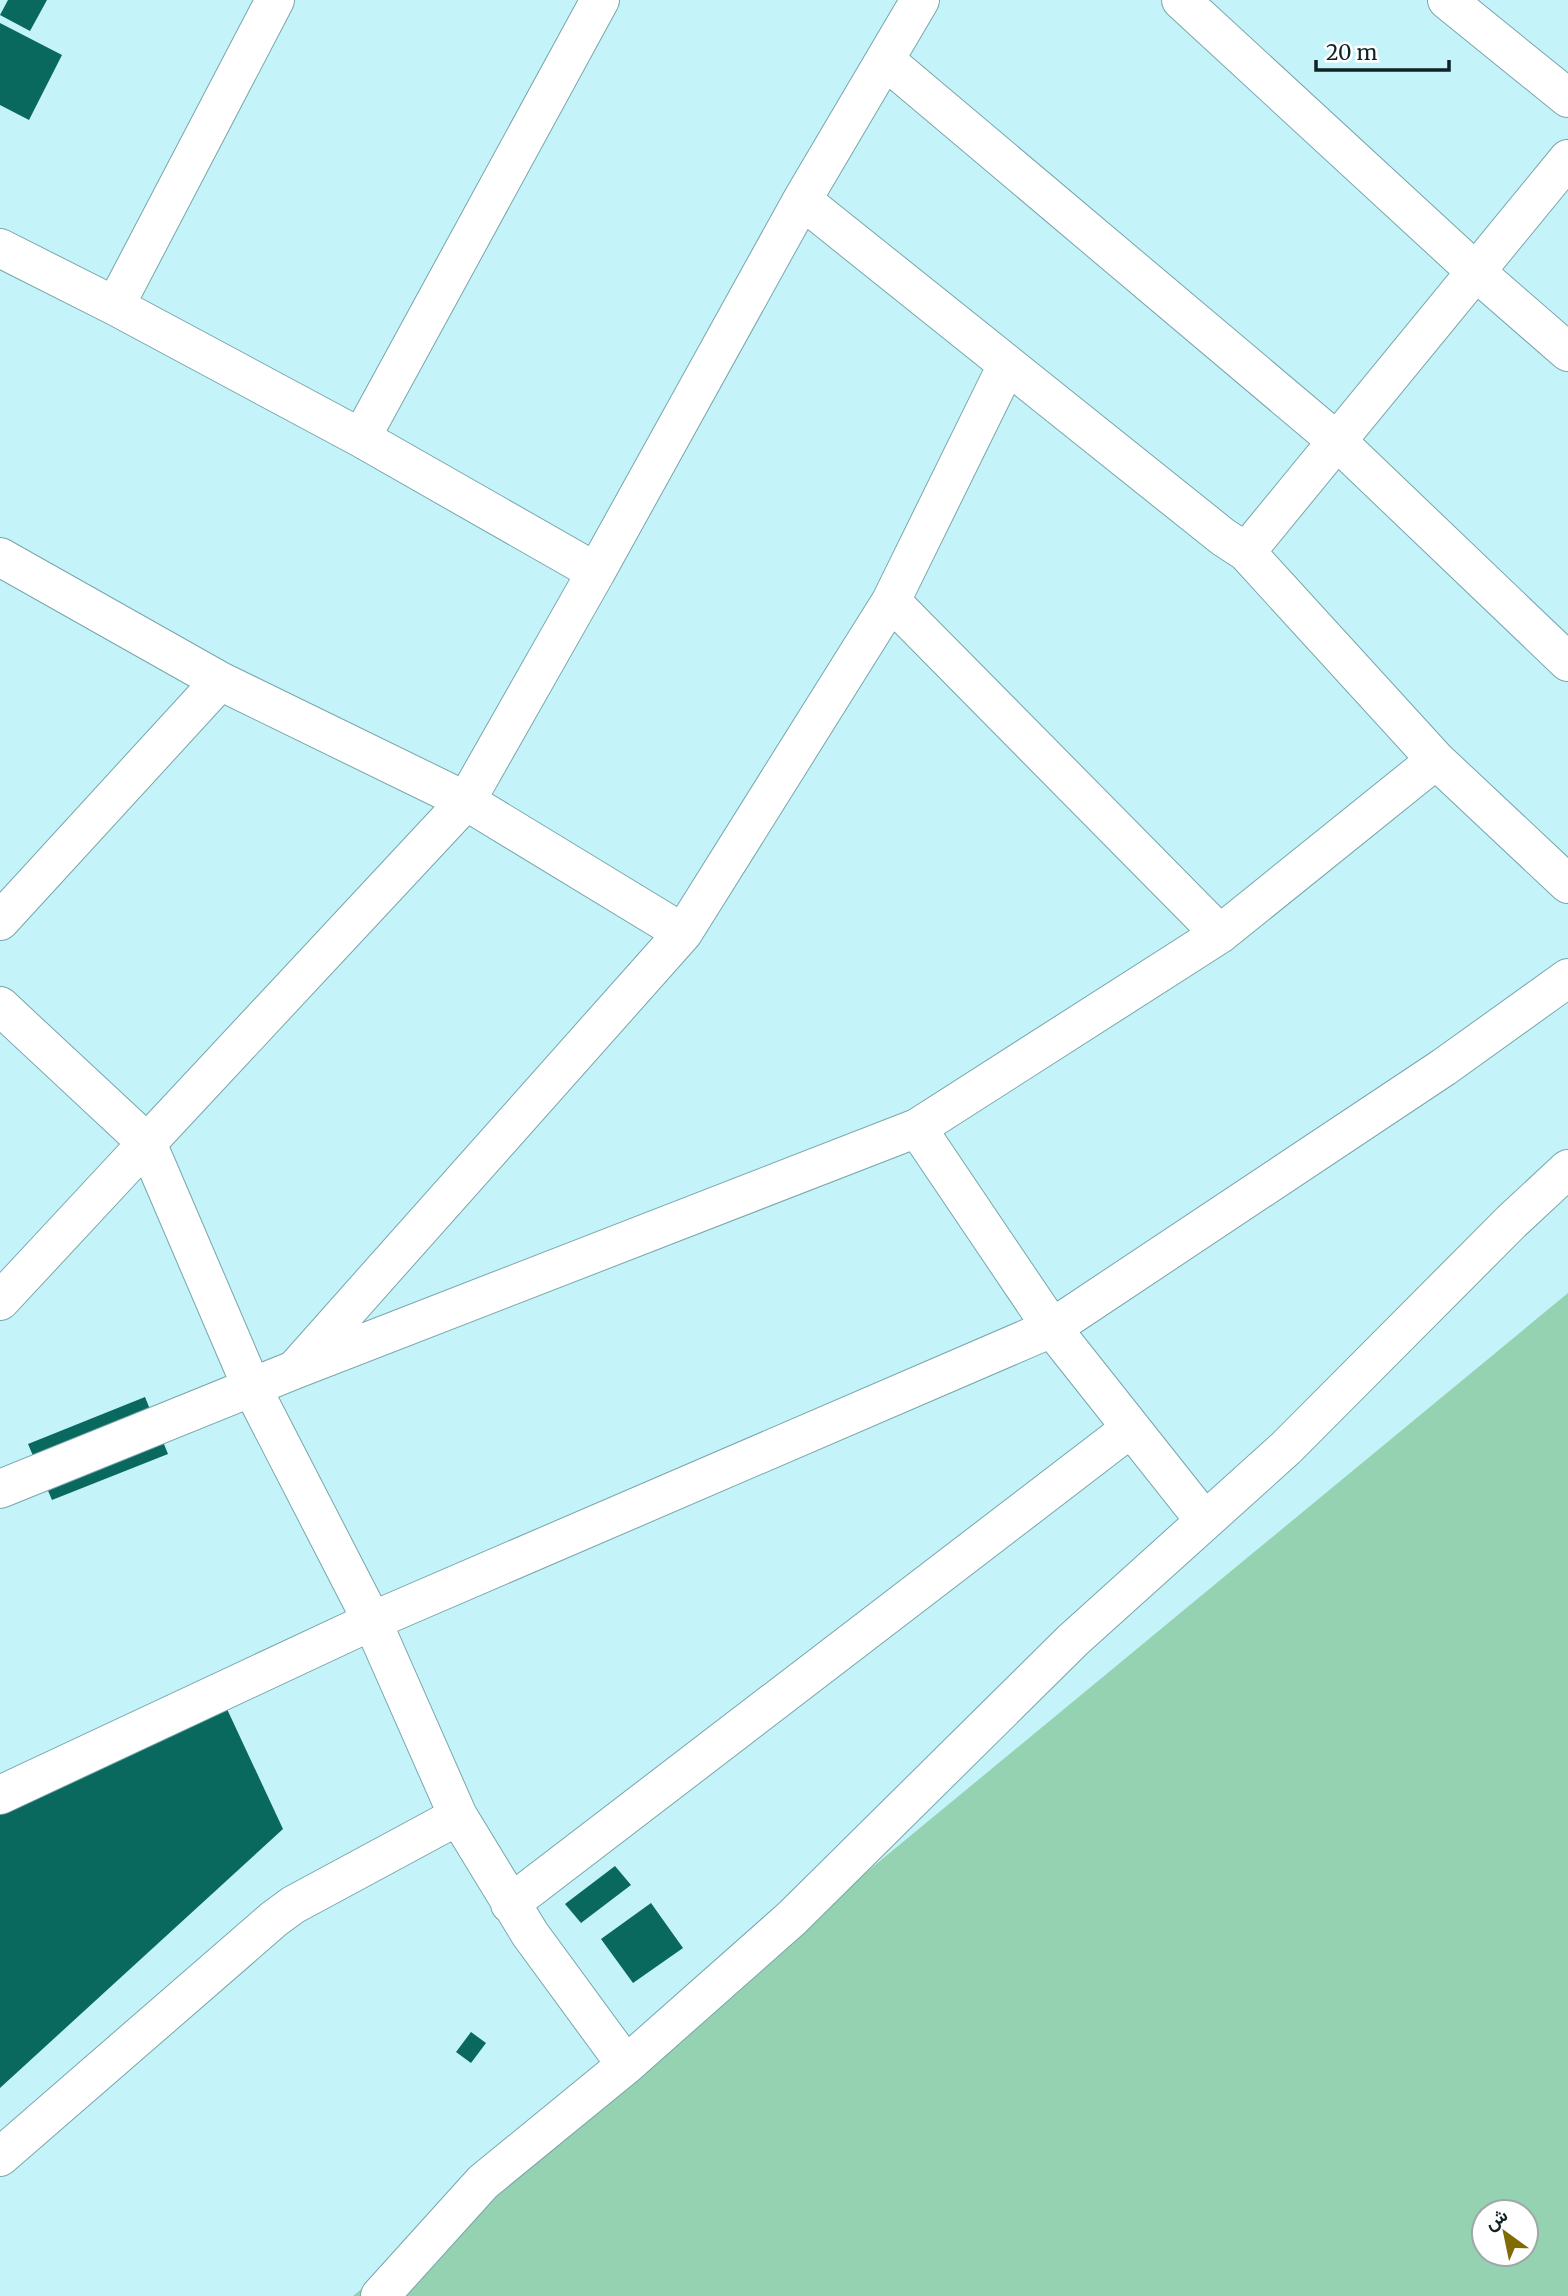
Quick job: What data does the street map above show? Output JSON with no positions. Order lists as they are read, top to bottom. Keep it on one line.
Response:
{"scale_bar":"20 m","north":"top left"}
